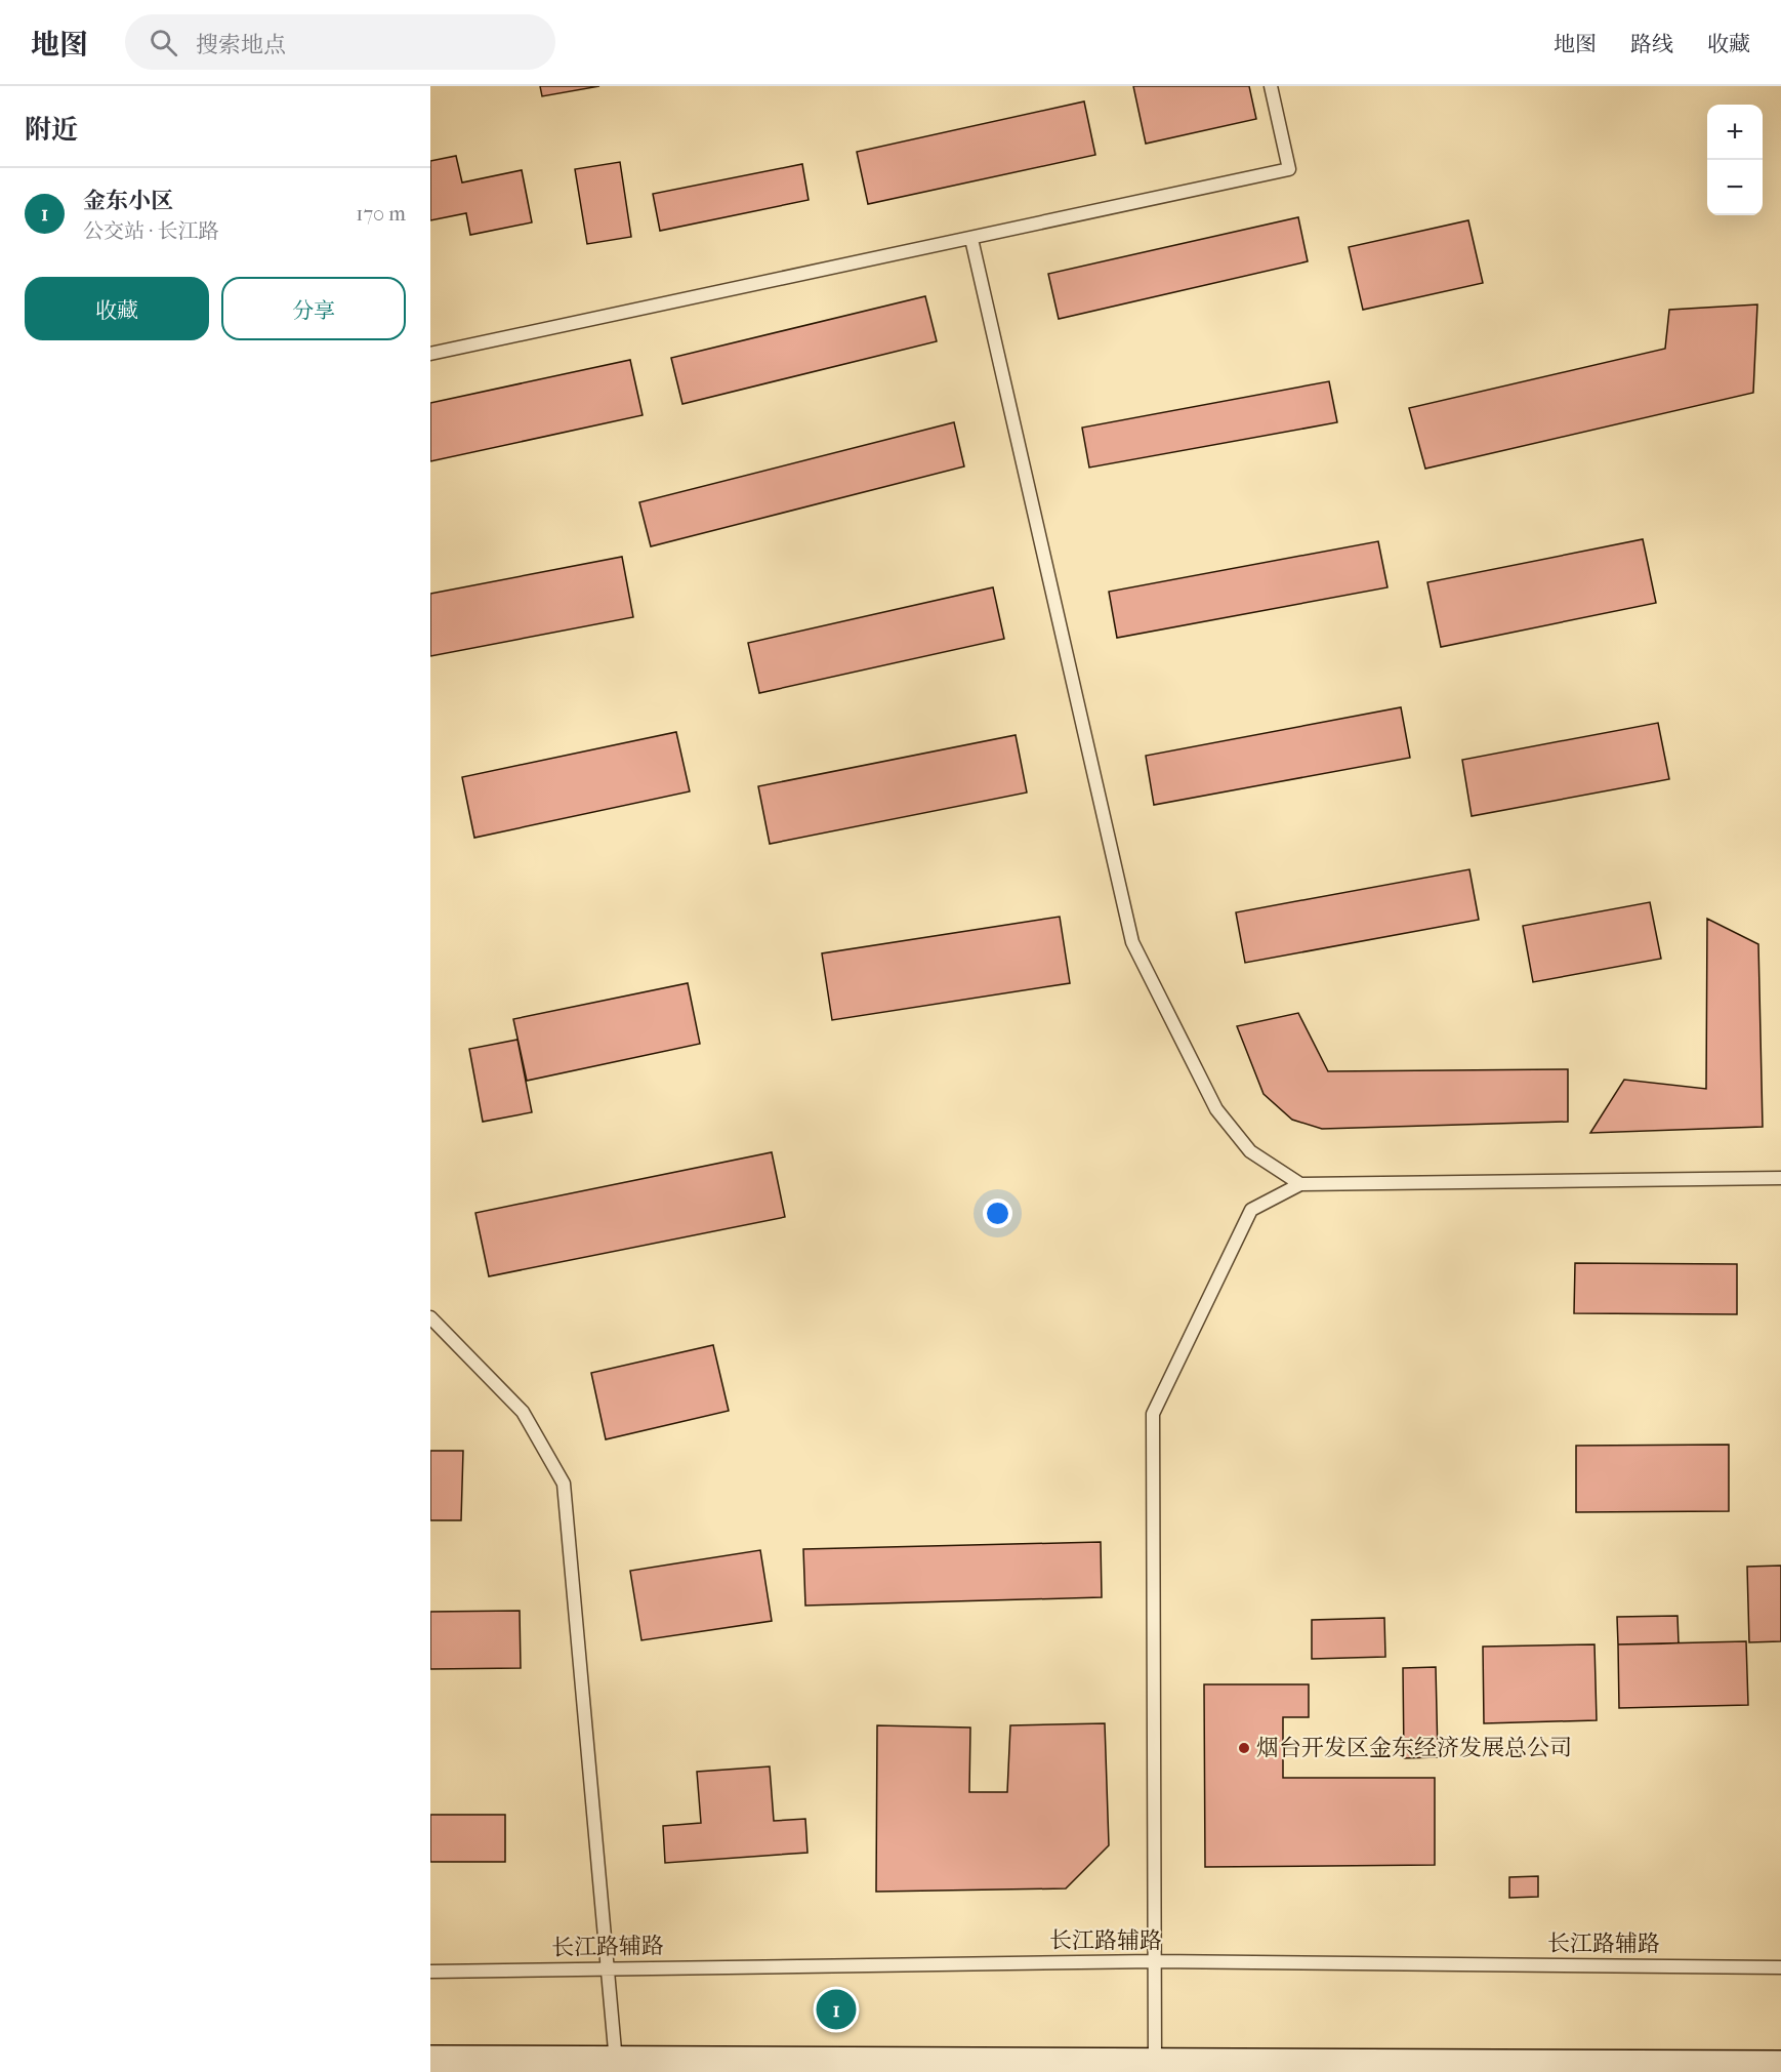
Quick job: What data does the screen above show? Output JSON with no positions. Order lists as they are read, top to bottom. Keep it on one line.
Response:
{"streets":{"lane":["长江路辅路"]},"places":["烟台开发区金东经济发展总公司"],"page":{"header":"地图","search":"搜索地点","nav":["地图","路线","收藏"],"heading":"附近","map_buttons":["+","−"],"list":[{"mark":"1","name":"金东小区","note":"公交站 · 长江路","value":"170 m"}],"buttons":["收藏","分享"],"pins":"1"}}
